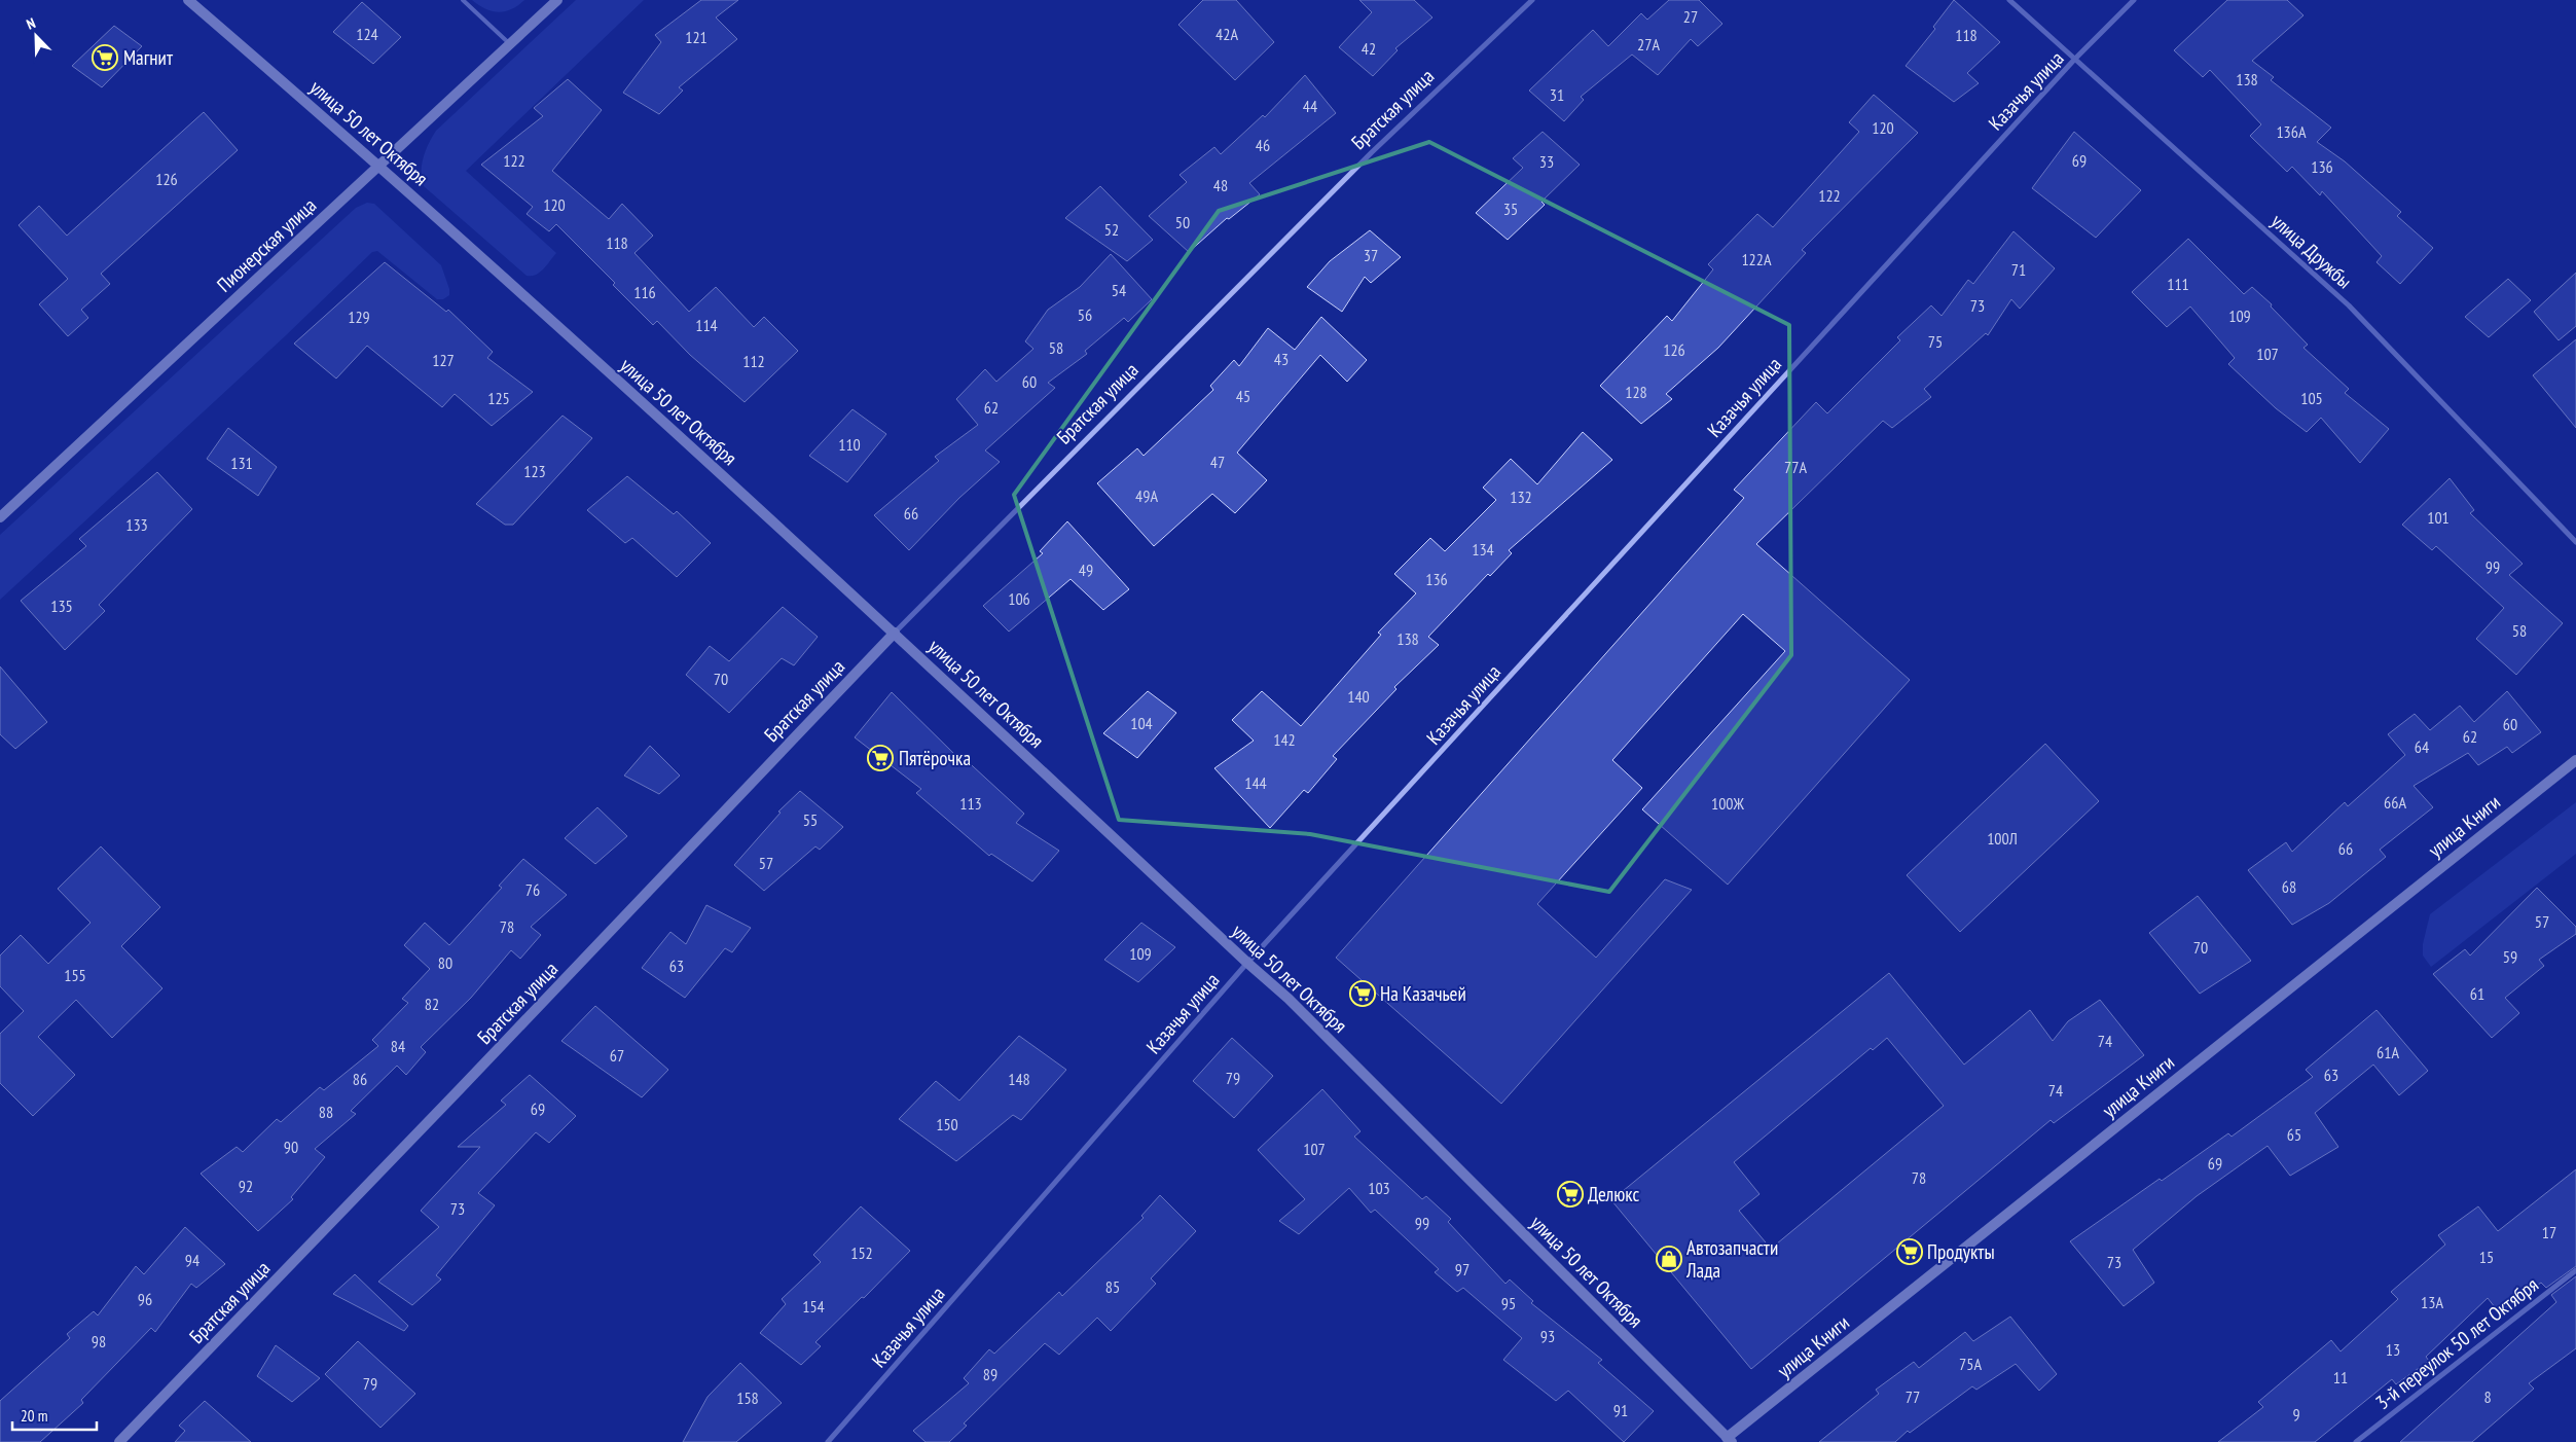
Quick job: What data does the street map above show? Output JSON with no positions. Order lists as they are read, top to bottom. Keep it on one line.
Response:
{"streets":{"main road":["Братская улица","улица 50 лет Октября","Пионерская улица","улица Книги"],"street":["Казачья улица","улица Дружбы","3-й переулок 50 лет Октября"]},"crossings":[["Казачья улица","улица 50 лет Октября"],["Казачья улица","улица Дружбы"],["Братская улица","улица 50 лет Октября"],["улица 50 лет Октября","Пионерская улица"],["улица 50 лет Октября","улица Книги"]],"places":{"supermarket":["Магнит","Пятёрочка","На Казачьей","Делюкс","Продукты"],"shop":["Автозапчасти Лада"]},"house_numbers":["27","124","42А","118","121","27А","42","138","31","44","120","136А","46","122","69","33","136","126","48","122","120","35","50","52","118","37","122А","71","111","54","116","73","56","109","129","114","75","58","126","107","43","127","112","60","128","45","125","105","62","110","47","131","77А","123","49А","132","66","101","133","134","99","49","136","106","135","58","138","70","140","104","60","62","142","64","144","66А","113","100Ж","55","100Л","66","57","68","76","57","78","70","109","59","80","63","155","61","82","74","84","61А","67","63","79","86","148","74","69","88","150","65","90","107","69","78","92","103","73","99","17","152","15","94","73","97","85","96","13А","95","154","93","98","13","75А","89","11","79","77","8","158","91","9"],"scale_bar":"20 m","north":"top left"}
